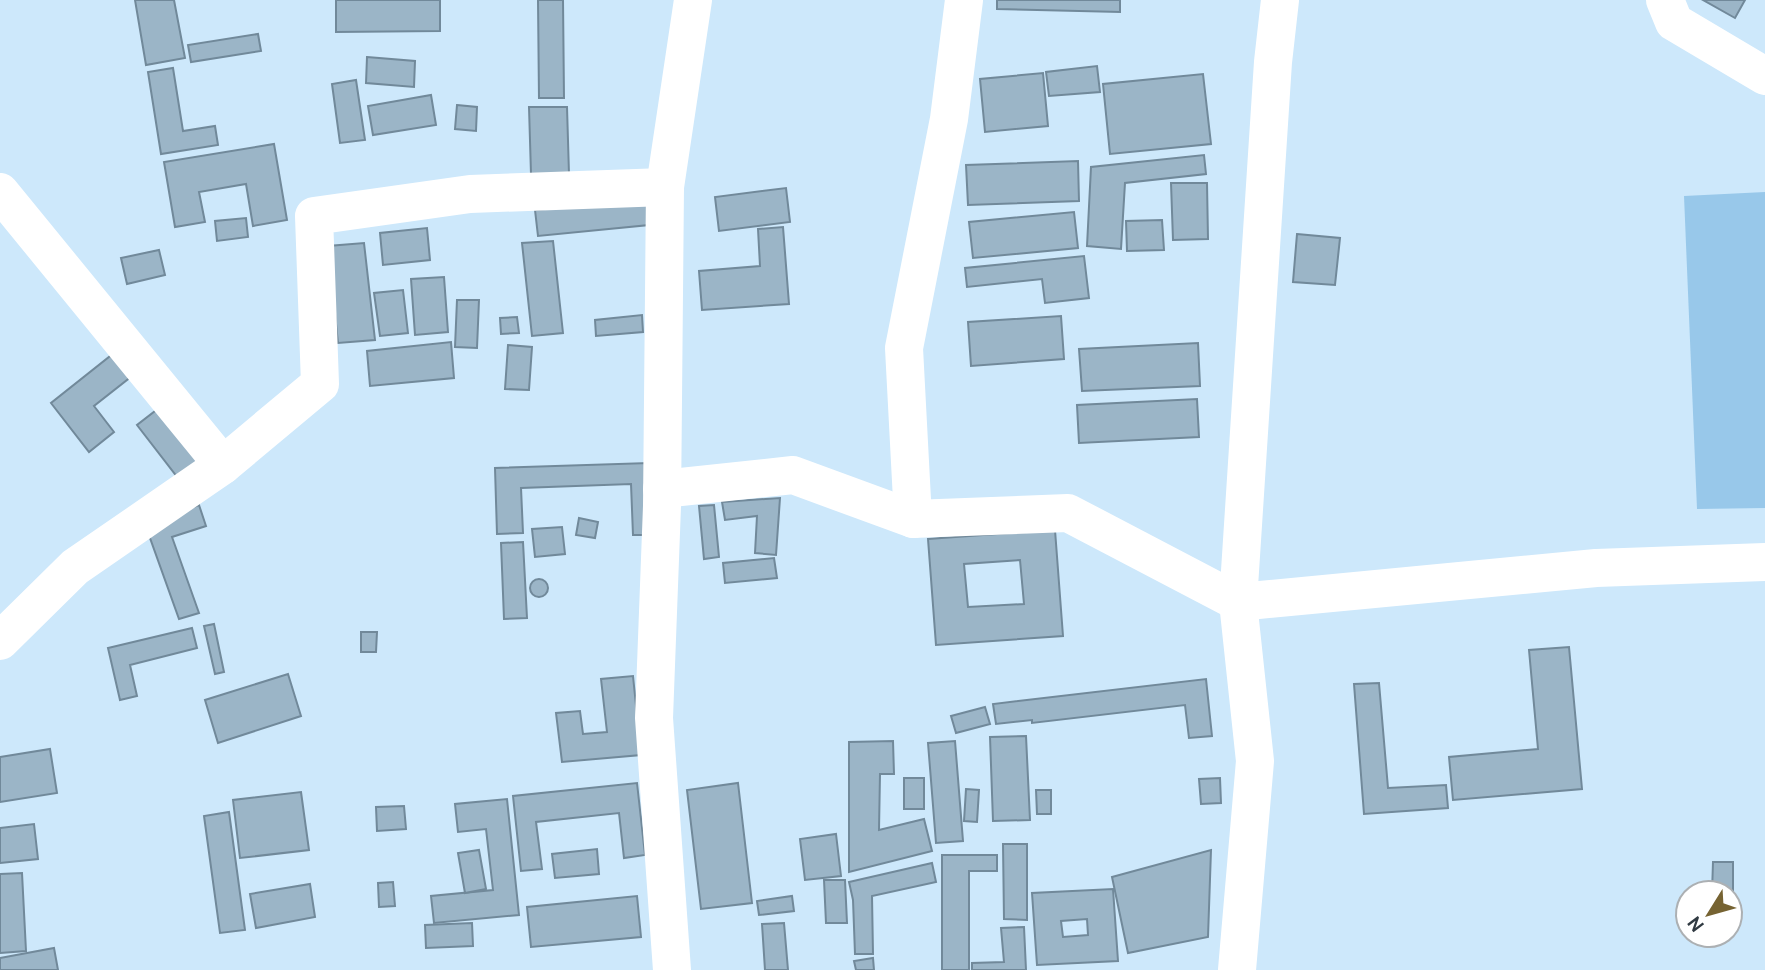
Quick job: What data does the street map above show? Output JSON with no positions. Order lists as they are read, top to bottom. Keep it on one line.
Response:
{"north":"bottom left"}
